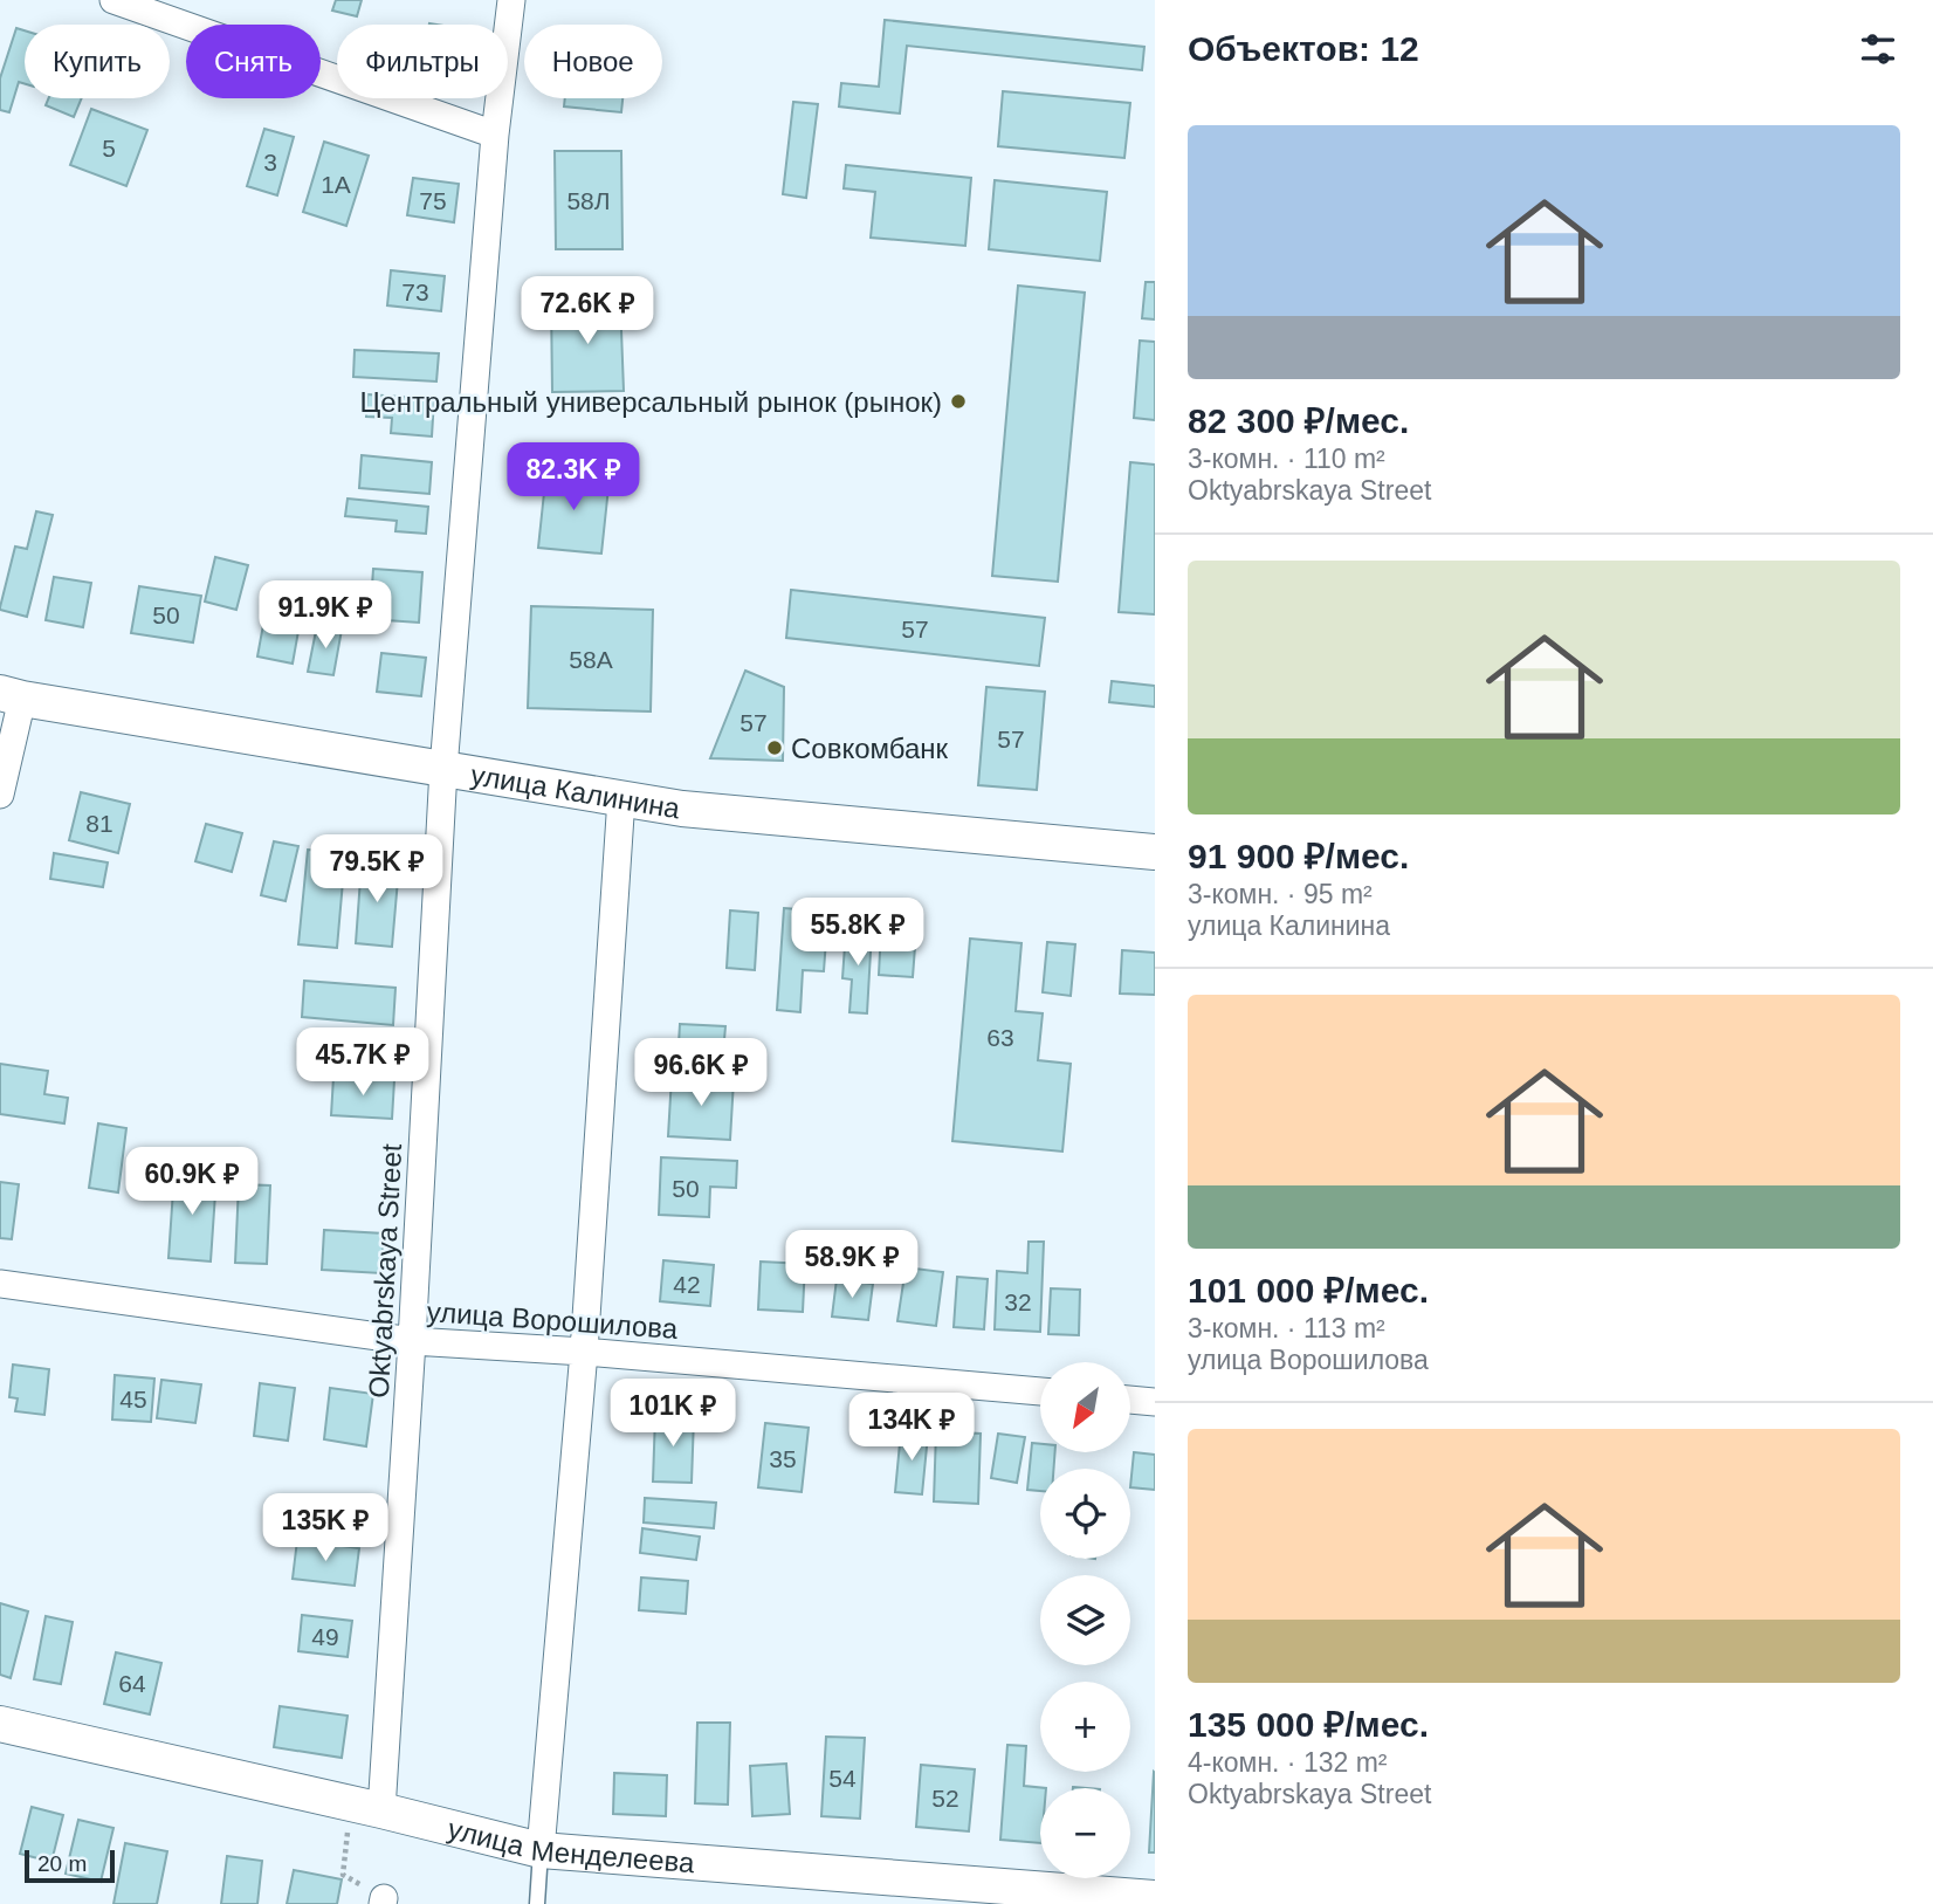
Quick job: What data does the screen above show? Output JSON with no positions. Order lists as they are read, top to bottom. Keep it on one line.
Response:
{"streets":{"street":["улица Калинина","Oktyabrskaya Street","улица Ворошилова","улица Менделеева"]},"crossings":[["улица Калинина","Oktyabrskaya Street"],["Oktyabrskaya Street","улица Ворошилова"],["Oktyabrskaya Street","улица Менделеева"]],"places":["Центральный универсальный рынок (рынок)","Совкомбанк"],"house_numbers":["5","3","1А","75","58Л","73","50","57","58А","57","57","81","63","50","42","32","45","35","49","64","54","52"],"scale_bar":"20 m","north":"bottom left","page":{"heading":"Объектов: 12","chip":["Купить","Снять","Фильтры","Новое"],"list":[{"name":"82 300 ₽/мес.","note":"3-комн. · 110 m² · Oktyabrskaya Street"},{"name":"91 900 ₽/мес.","note":"3-комн. · 95 m² · улица Калинина"},{"name":"101 000 ₽/мес.","note":"3-комн. · 113 m² · улица Ворошилова"},{"name":"135 000 ₽/мес.","note":"4-комн. · 132 m² · Oktyabrskaya Street"}],"price":["72.6K ₽","82.3K ₽","91.9K ₽","79.5K ₽","55.8K ₽","45.7K ₽","96.6K ₽","60.9K ₽","58.9K ₽","101K ₽","134K ₽","135K ₽"],"map_buttons":["+","−"],"scale":"20 m"}}
